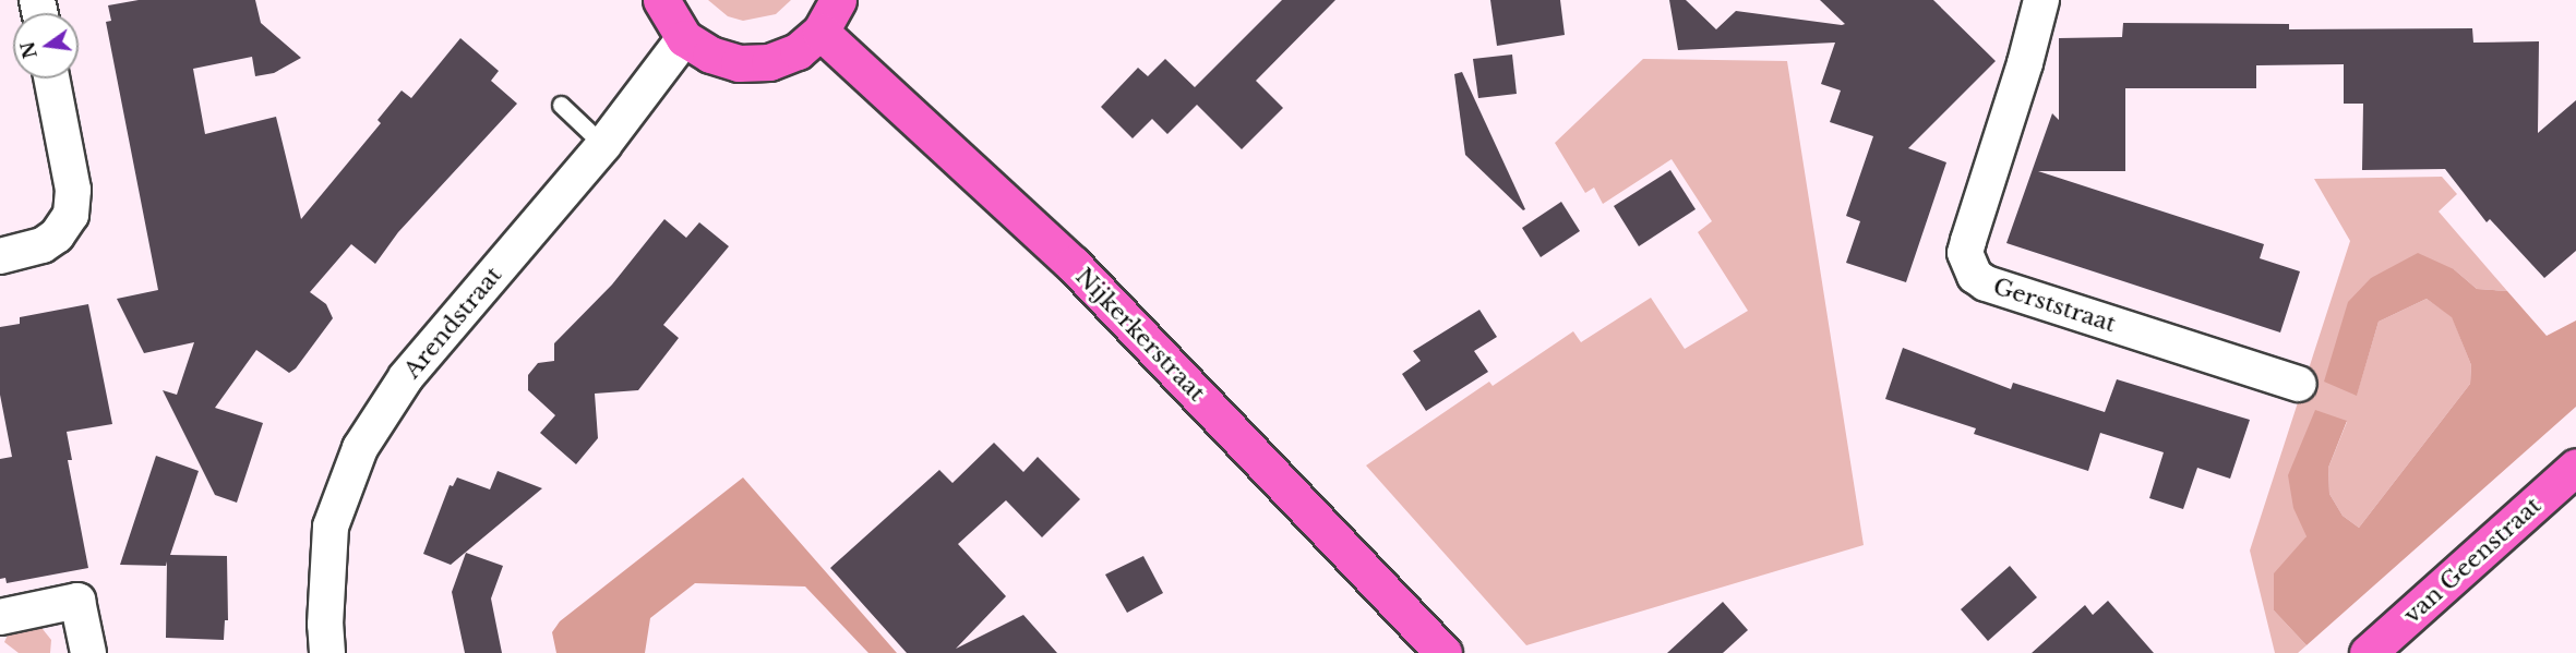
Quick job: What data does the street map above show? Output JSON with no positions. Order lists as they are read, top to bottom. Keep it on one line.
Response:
{"streets":{"main road":["Nijkerkerstraat","van Geenstraat"],"street":["Gerststraat","Arendstraat"]},"north":"left"}
